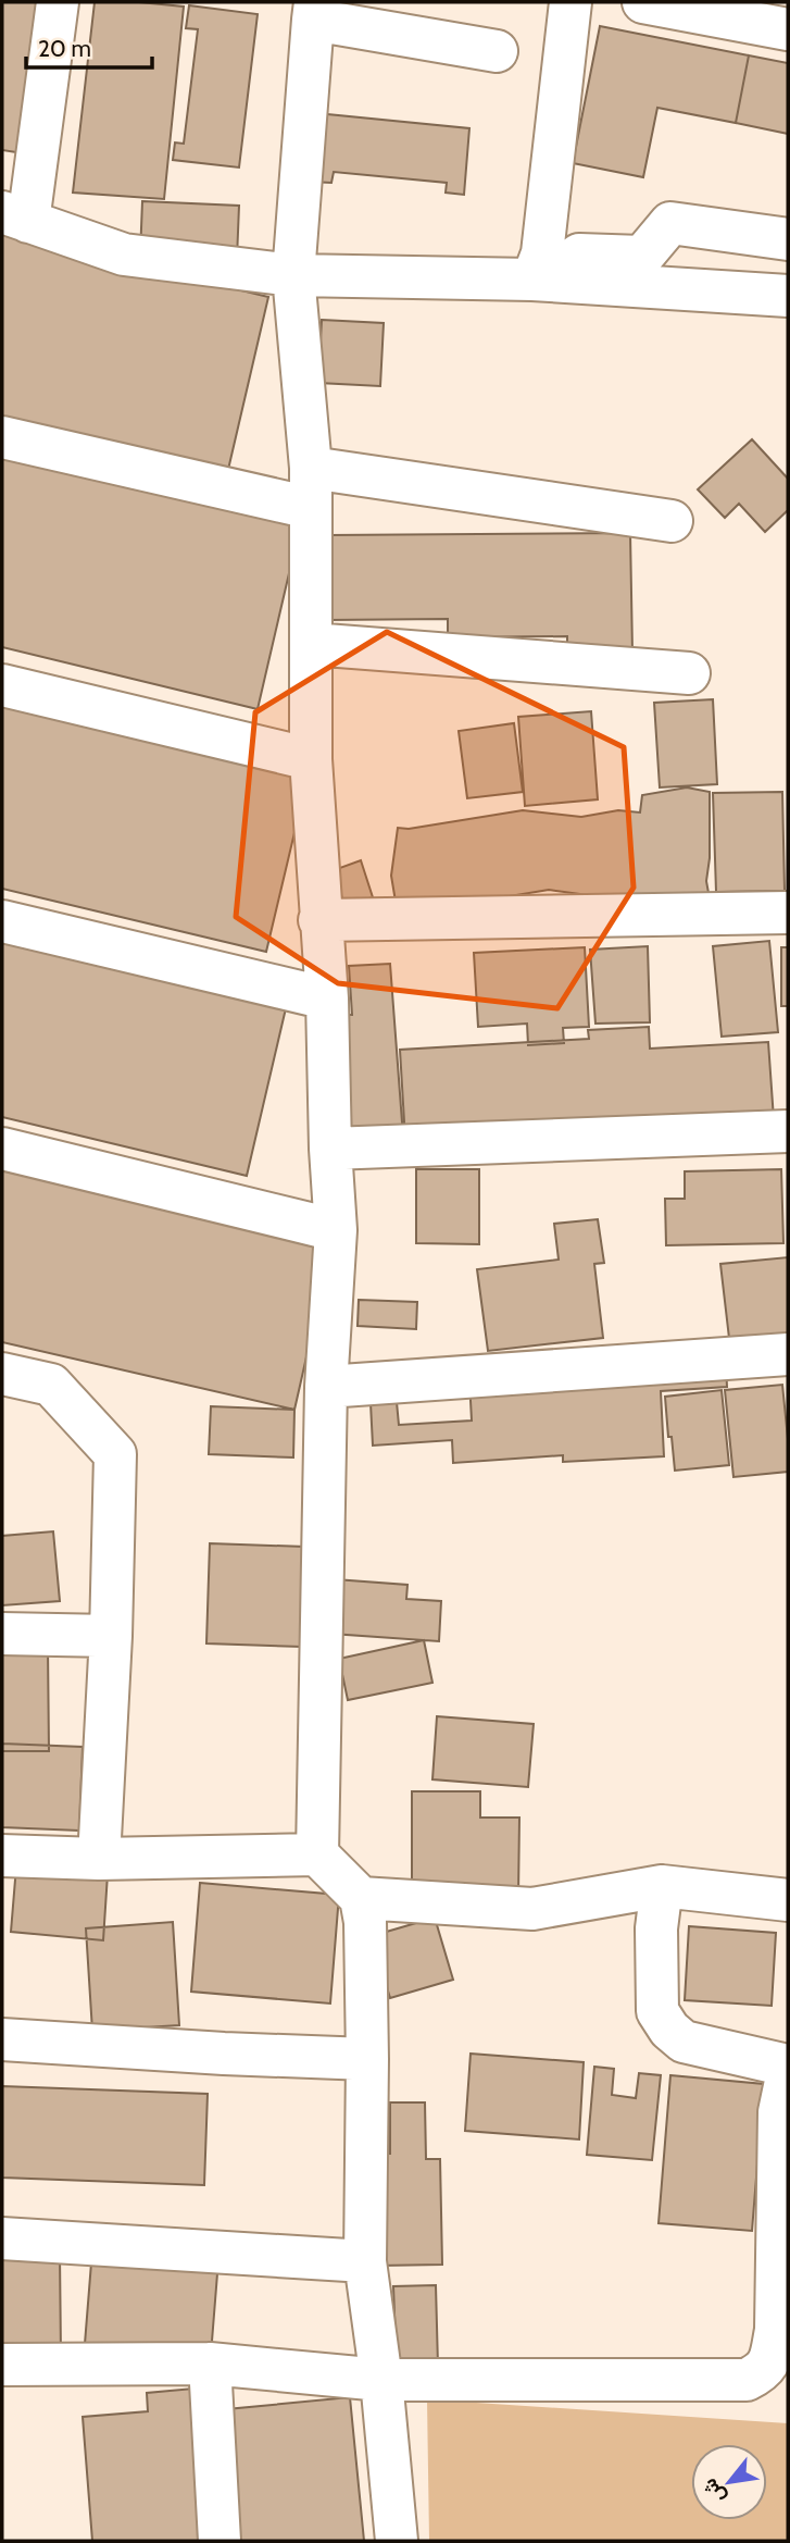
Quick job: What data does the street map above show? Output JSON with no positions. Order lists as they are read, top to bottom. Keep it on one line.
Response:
{"scale_bar":"20 m","north":"bottom left"}
